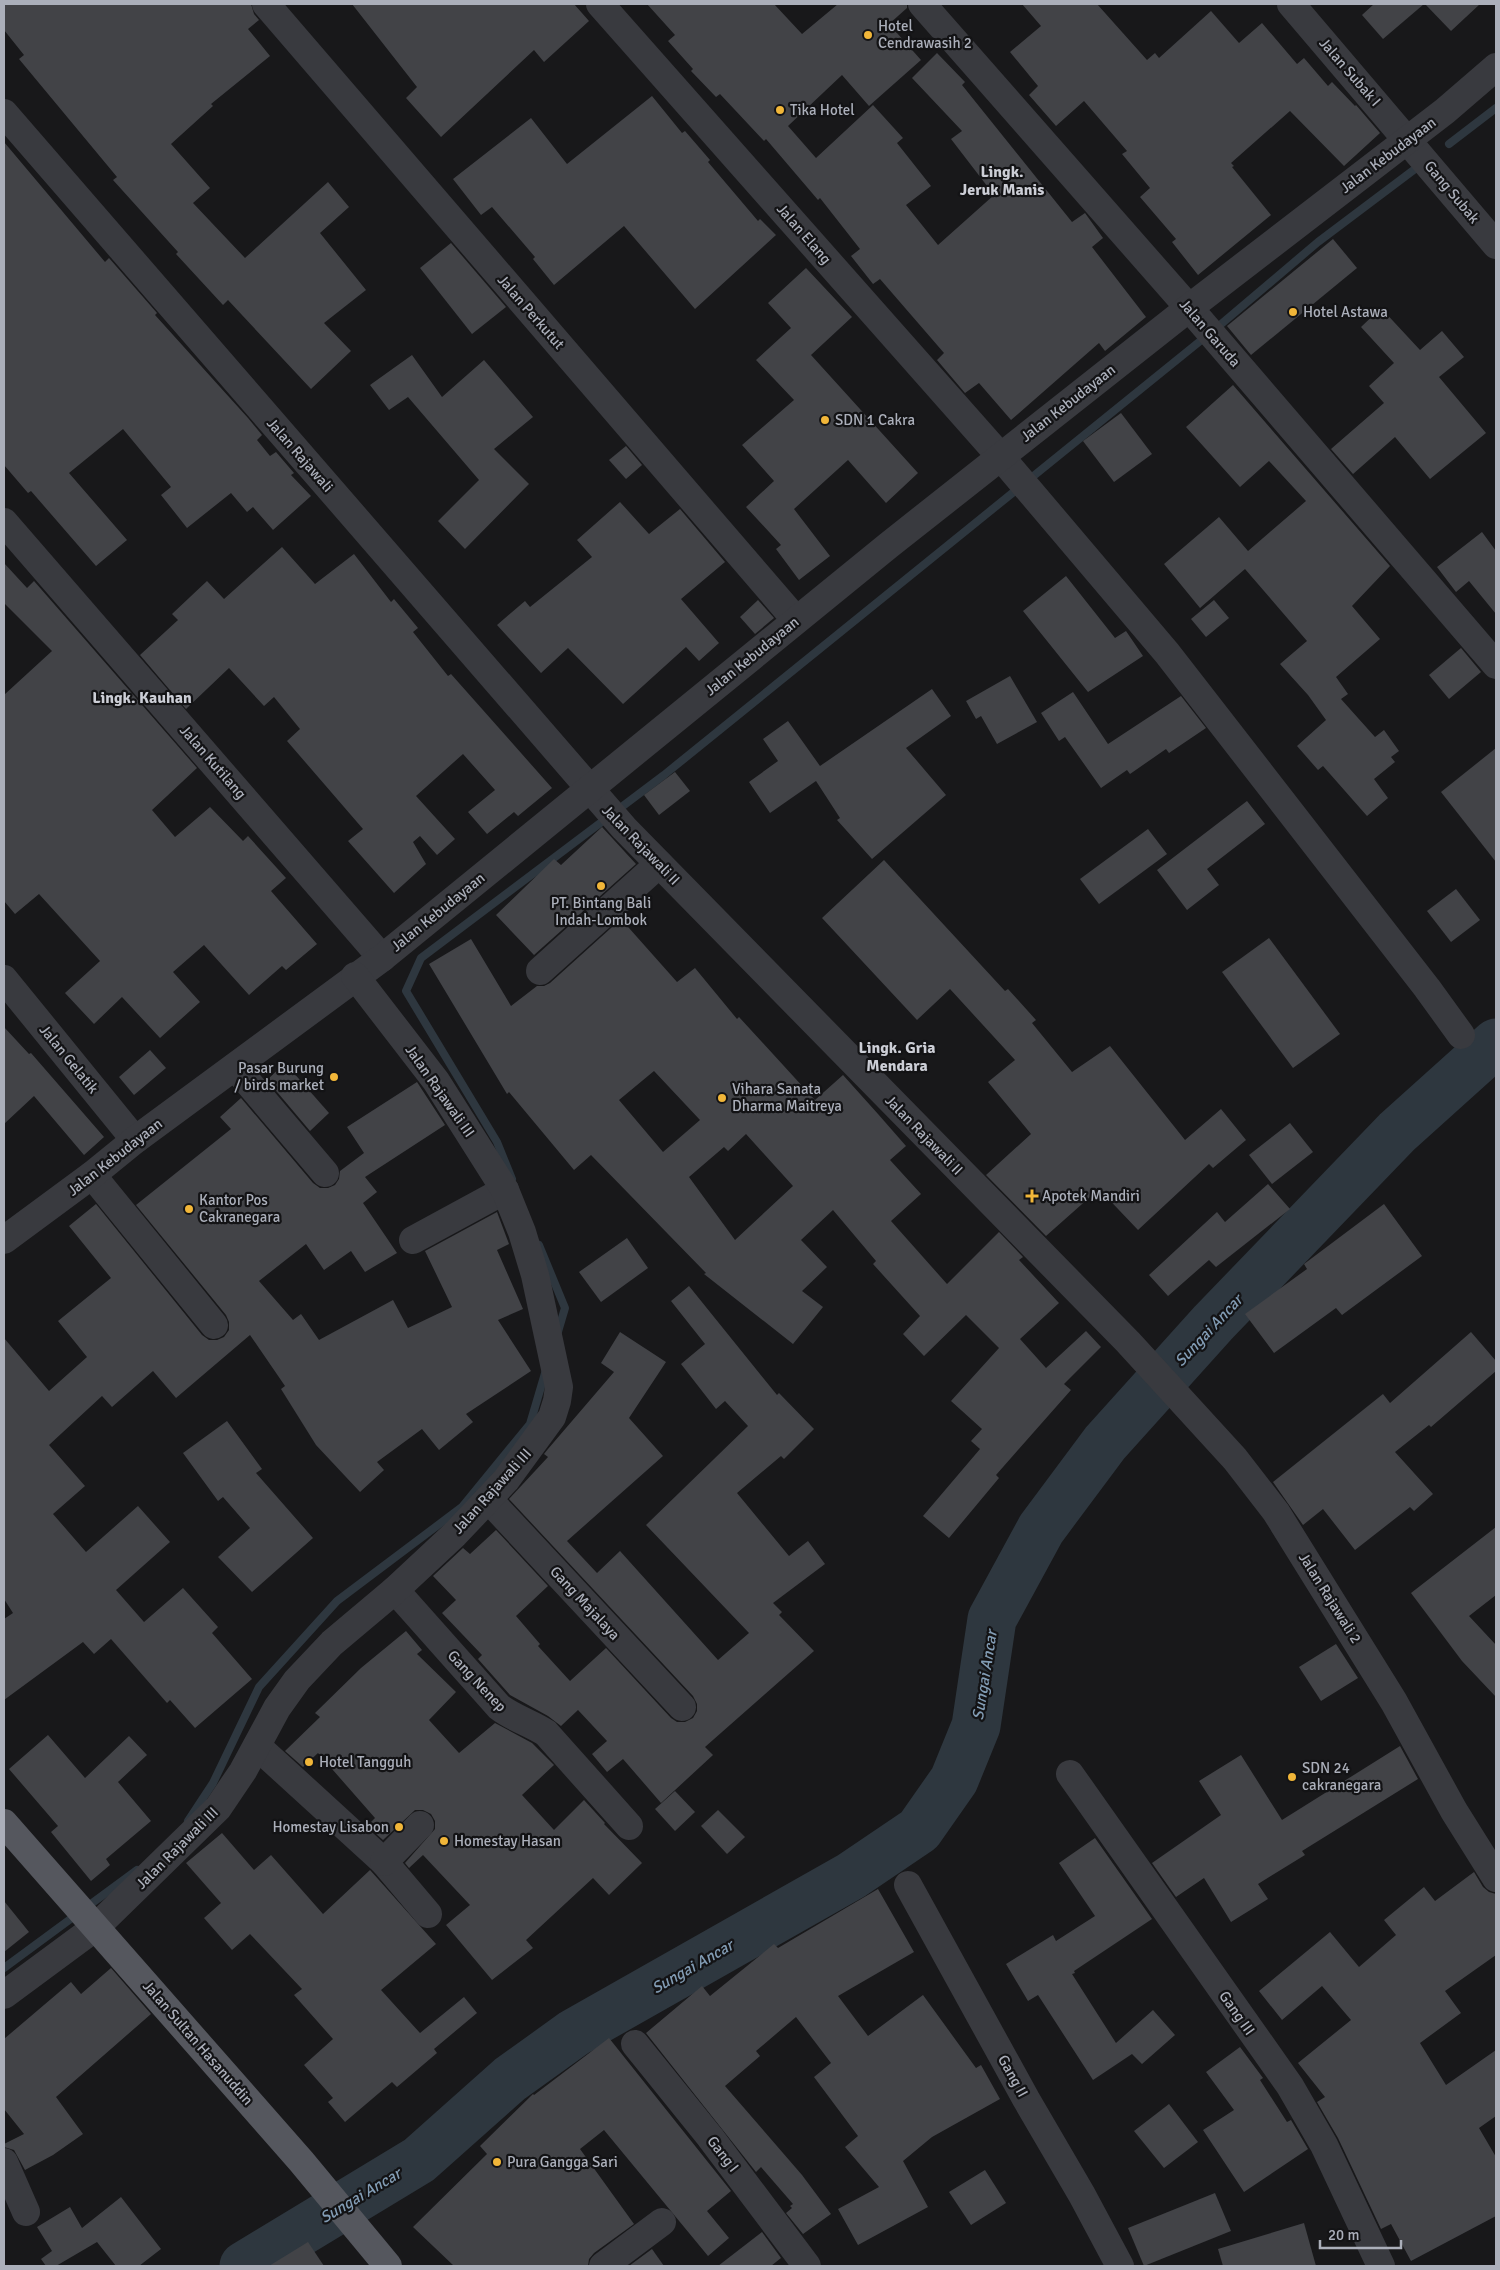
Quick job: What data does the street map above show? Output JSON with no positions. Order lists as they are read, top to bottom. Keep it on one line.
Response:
{"streets":{"main road":["Jalan Sultan Hasanuddin"],"street":["Jalan Subak I","Jalan Kebudayaan","Gang Subak","Jalan Elang","Jalan Perkutut","Jalan Garuda","Jalan Rajawali","Jalan Kutilang","Jalan Rajawali II","Jalan Gelatik","Jalan Rajawali III","Jalan Rajawali 2","Gang Majalaya","Gang Nenep","Gang III","Gang II","Gang I"]},"crossings":[["Jalan Subak I","Jalan Kebudayaan"],["Jalan Subak I","Gang Subak"],["Jalan Kebudayaan","Gang Subak"],["Jalan Kebudayaan","Jalan Elang"],["Jalan Kebudayaan","Jalan Perkutut"],["Jalan Kebudayaan","Jalan Garuda"],["Jalan Kebudayaan","Jalan Rajawali"],["Jalan Kebudayaan","Jalan Kutilang"],["Jalan Kebudayaan","Jalan Rajawali II"],["Jalan Kebudayaan","Jalan Gelatik"],["Jalan Kebudayaan","Jalan Rajawali III"],["Jalan Rajawali","Jalan Rajawali II"],["Jalan Rajawali II","Jalan Rajawali 2"],["Jalan Rajawali III","Gang Majalaya"],["Jalan Rajawali III","Gang Nenep"],["Jalan Rajawali III","Jalan Sultan Hasanuddin"]],"districts":["Lingk. Jeruk Manis","Lingk. Kauhan","Lingk. Gria Mendara"],"water":["Sungai Ancar"],"places":{"other":["Hotel Cendrawasih 2","Tika Hotel","Hotel Astawa","SDN 1 Cakra","PT. Bintang Bali Indah-Lombok","Pasar Burung / birds market","Vihara Sanata Dharma Maitreya","Kantor Pos Cakranegara","Hotel Tangguh","SDN 24 cakranegara","Homestay Lisabon","Homestay Hasan","Pura Gangga Sari"],"health":["Apotek Mandiri"]},"scale_bar":"20 m"}
